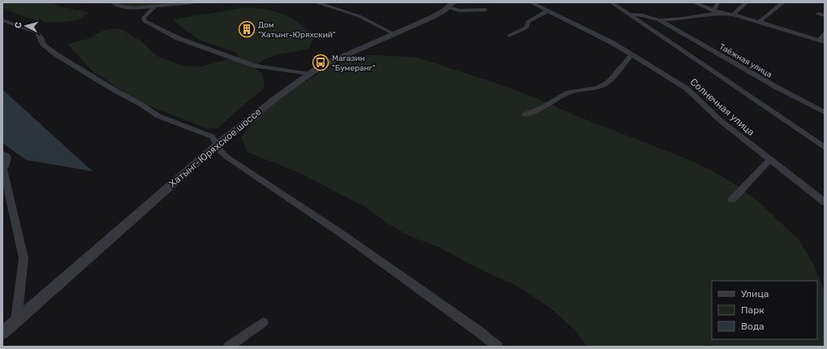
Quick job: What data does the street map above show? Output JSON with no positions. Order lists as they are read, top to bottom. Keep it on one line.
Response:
{"streets":{"street":["Таёжная улица","Солнечная улица","Хатынг-Юряхское шоссе"]},"places":{"building":["Дом \"Хатынг-Юряхский\""],"bus stop":["Магазин \"Бумеранг\""]},"legend":["Улица","Парк","Вода"],"north":"left"}
